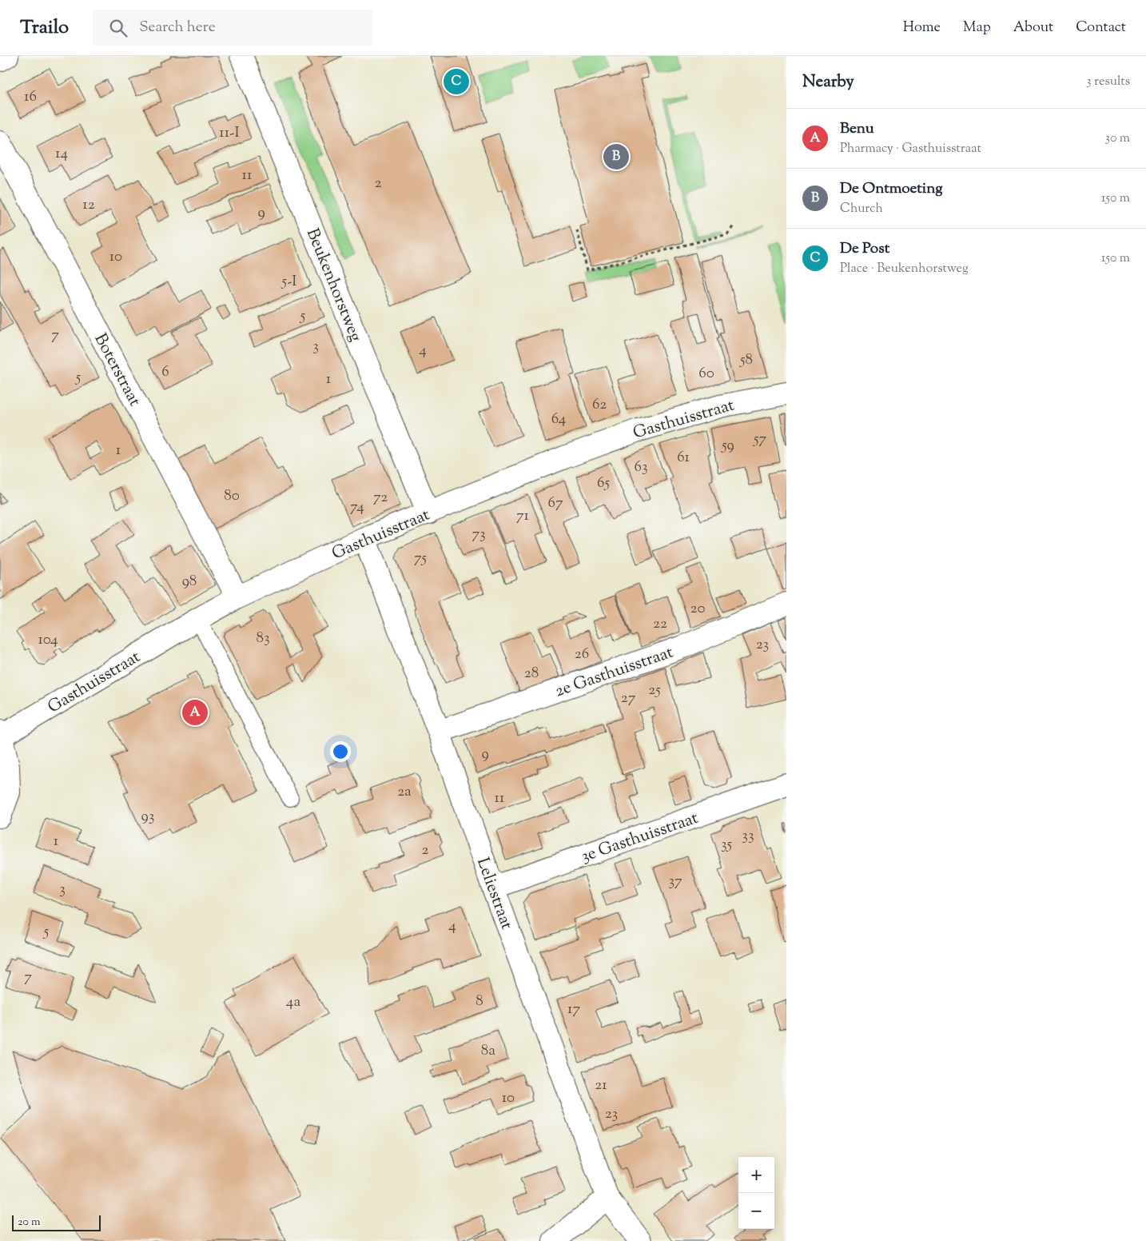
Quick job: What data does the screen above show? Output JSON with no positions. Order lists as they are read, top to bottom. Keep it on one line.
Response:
{"streets":{"street":["Beukenhorstweg","Boterstraat","Gasthuisstraat","2e Gasthuisstraat","3e Gasthuisstraat","Leliestraat"]},"crossings":[["Beukenhorstweg","Gasthuisstraat"],["Boterstraat","Gasthuisstraat"],["Gasthuisstraat","Leliestraat"],["2e Gasthuisstraat","Leliestraat"],["3e Gasthuisstraat","Leliestraat"]],"house_numbers":["16","11-I","14","11","2","12","9","10","5-I","5","7","3","4","58","6","60","5","1","62","64","57","59","1","61","63","65","80","72","67","74","71","73","75","98","20","22","83","104","23","26","28","25","27","9","2a","11","93","33","1","35","2","37","3","4","5","7","8","4a","17","8a","21","10","23"],"scale_bar":"20 m","page":{"header":"Trailo","search":"Search here","nav":["Home","Map","About","Contact"],"heading":["Nearby","3 results"],"pins":["C","B","A"],"list":[{"mark":"A","name":"Benu","note":"Pharmacy · Gasthuisstraat","value":"30 m"},{"mark":"B","name":"De Ontmoeting","note":"Church","value":"150 m"},{"mark":"C","name":"De Post","note":"Place · Beukenhorstweg","value":"150 m"}],"map_buttons":["+","−"],"scale":"20 m"}}
